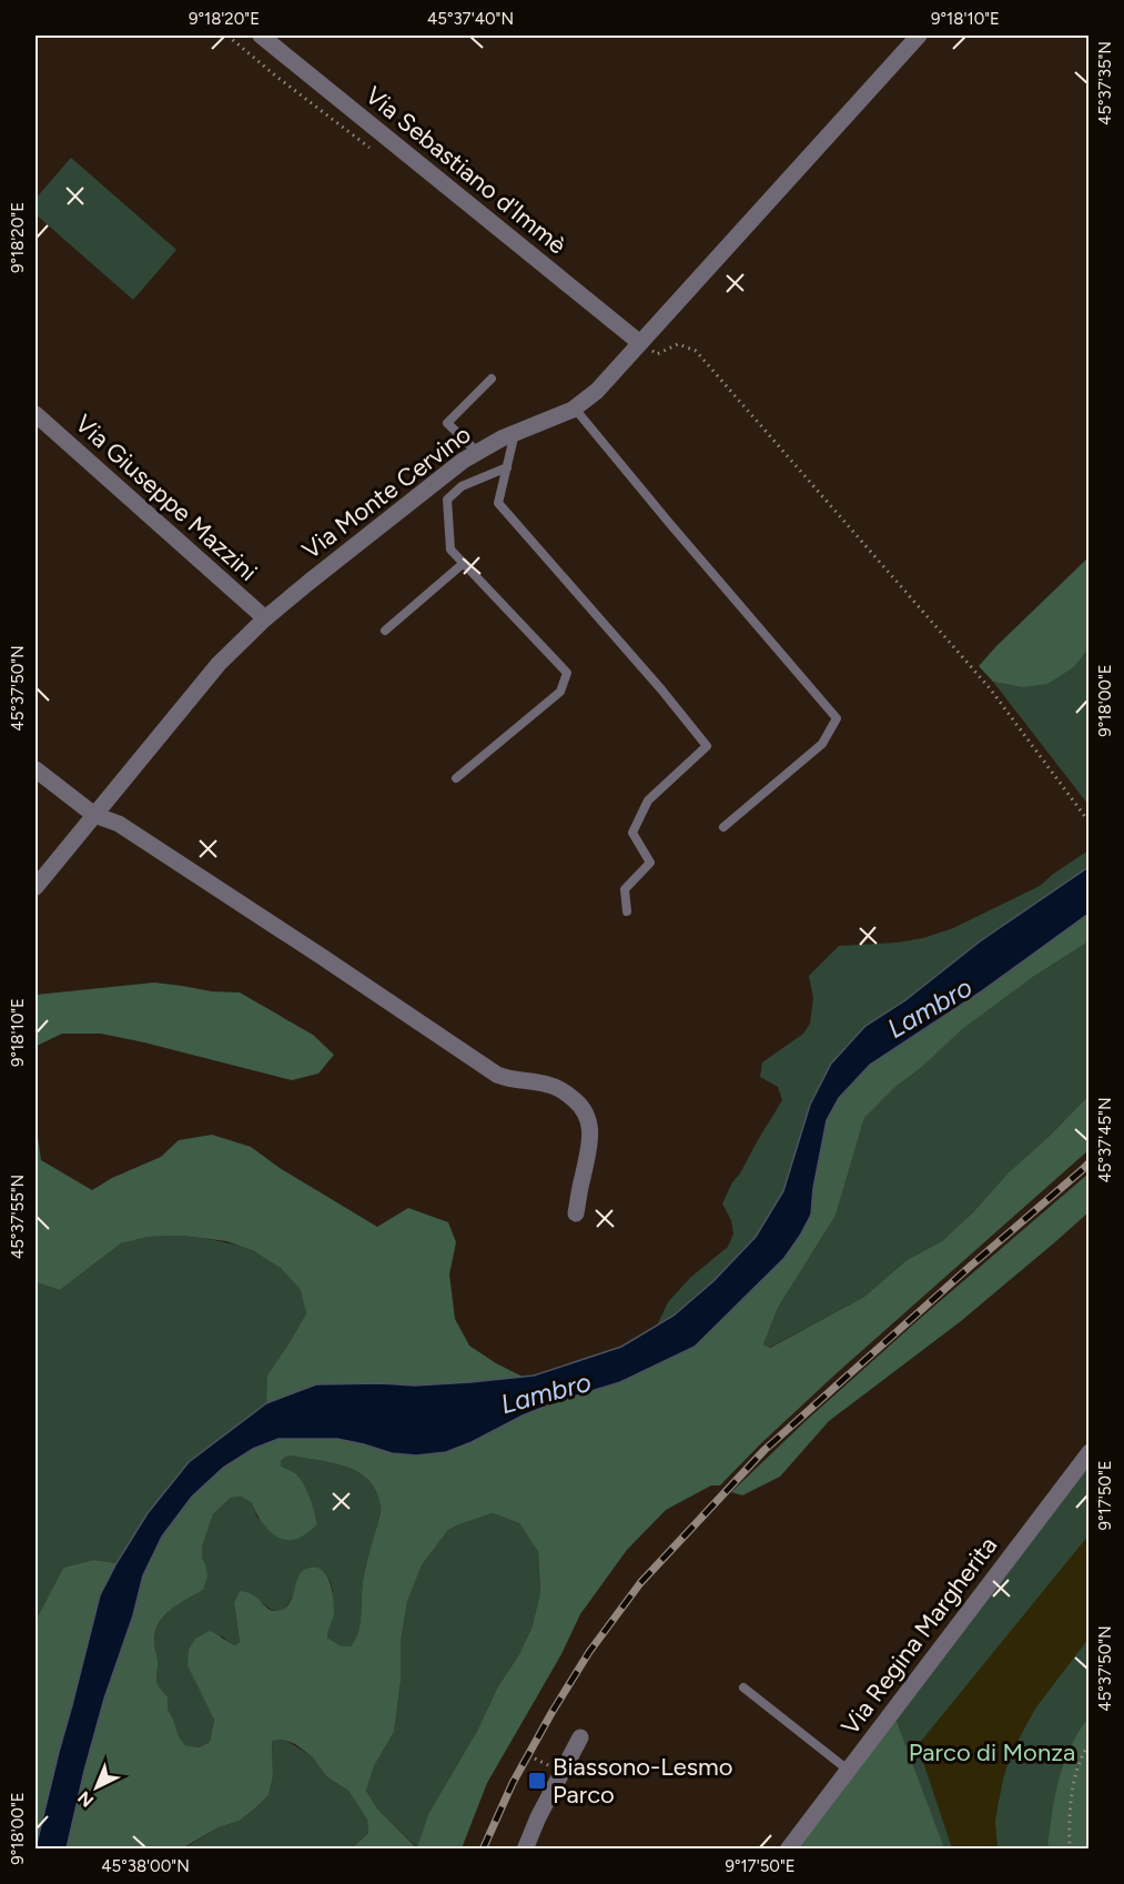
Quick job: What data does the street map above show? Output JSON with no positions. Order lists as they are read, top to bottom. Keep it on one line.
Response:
{"streets":{"street":["Via Sebastiano d'Immè","Via Monte Cervino","Via Giuseppe Mazzini","Via Regina Margherita"]},"crossings":[["Via Sebastiano d'Immè","Via Monte Cervino"],["Via Monte Cervino","Via Giuseppe Mazzini"]],"water":["Lambro"],"parks":["Parco di Monza"],"places":{"transit":["Biassono-Lesmo Parco"]},"north":"bottom left","coordinates":["9°18'20\"E","45°37'40\"N","9°18'10\"E","45°37'35\"N","45°37'50\"N","9°18'00\"E","45°37'45\"N","45°37'55\"N","9°17'50\"E","45°38'00\"N"]}
